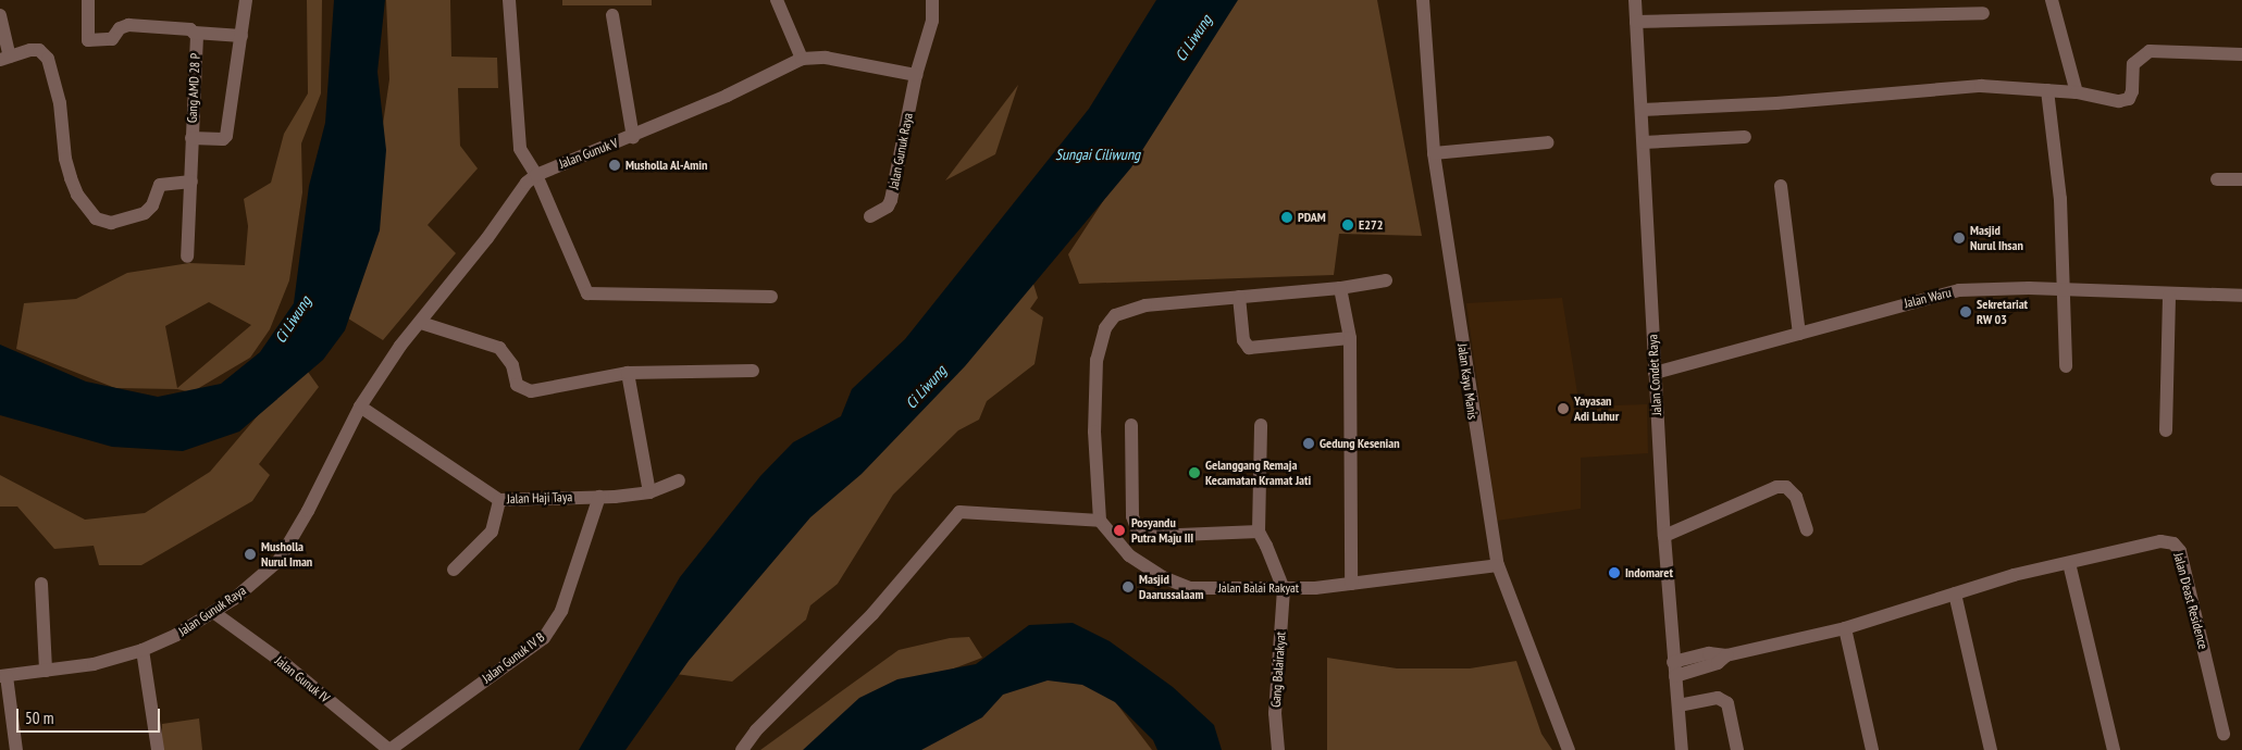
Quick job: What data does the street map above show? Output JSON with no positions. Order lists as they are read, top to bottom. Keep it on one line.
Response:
{"streets":{"street":["Gang AMD 28 P","Jalan Gunuk Raya","Jalan Gunuk V","Jalan Waru","Jalan Condet Raya","Jalan Kayu Manis","Jalan Haji Taya","Jalan Balai Rakyat","Jalan D'east Residence","Jalan Gunuk IV B","Gang Balairakyat","Jalan Gunuk IV"]},"crossings":[["Jalan Gunuk Raya","Jalan Gunuk V"],["Jalan Gunuk Raya","Jalan Haji Taya"],["Jalan Gunuk Raya","Jalan Gunuk IV"],["Jalan Gunuk V","Jalan Haji Taya"],["Jalan Waru","Jalan Condet Raya"],["Jalan Condet Raya","Jalan D'east Residence"],["Jalan Kayu Manis","Jalan Balai Rakyat"],["Jalan Haji Taya","Jalan Gunuk IV B"],["Jalan Balai Rakyat","Gang Balairakyat"],["Jalan Gunuk IV B","Jalan Gunuk IV"]],"water":["Ci Liwung","Sungai Ciliwung"],"places":["Musholla Al-Amin","PDAM","E272","Masjid Nurul Ihsan","Sekretariat RW 03","Yayasan Adi Luhur","Gedung Kesenian","Gelanggang Remaja Kecamatan Kramat Jati","Posyandu Putra Maju III","Musholla Nurul Iman","Indomaret","Masjid Daarussalaam"],"scale_bar":"50 m"}
